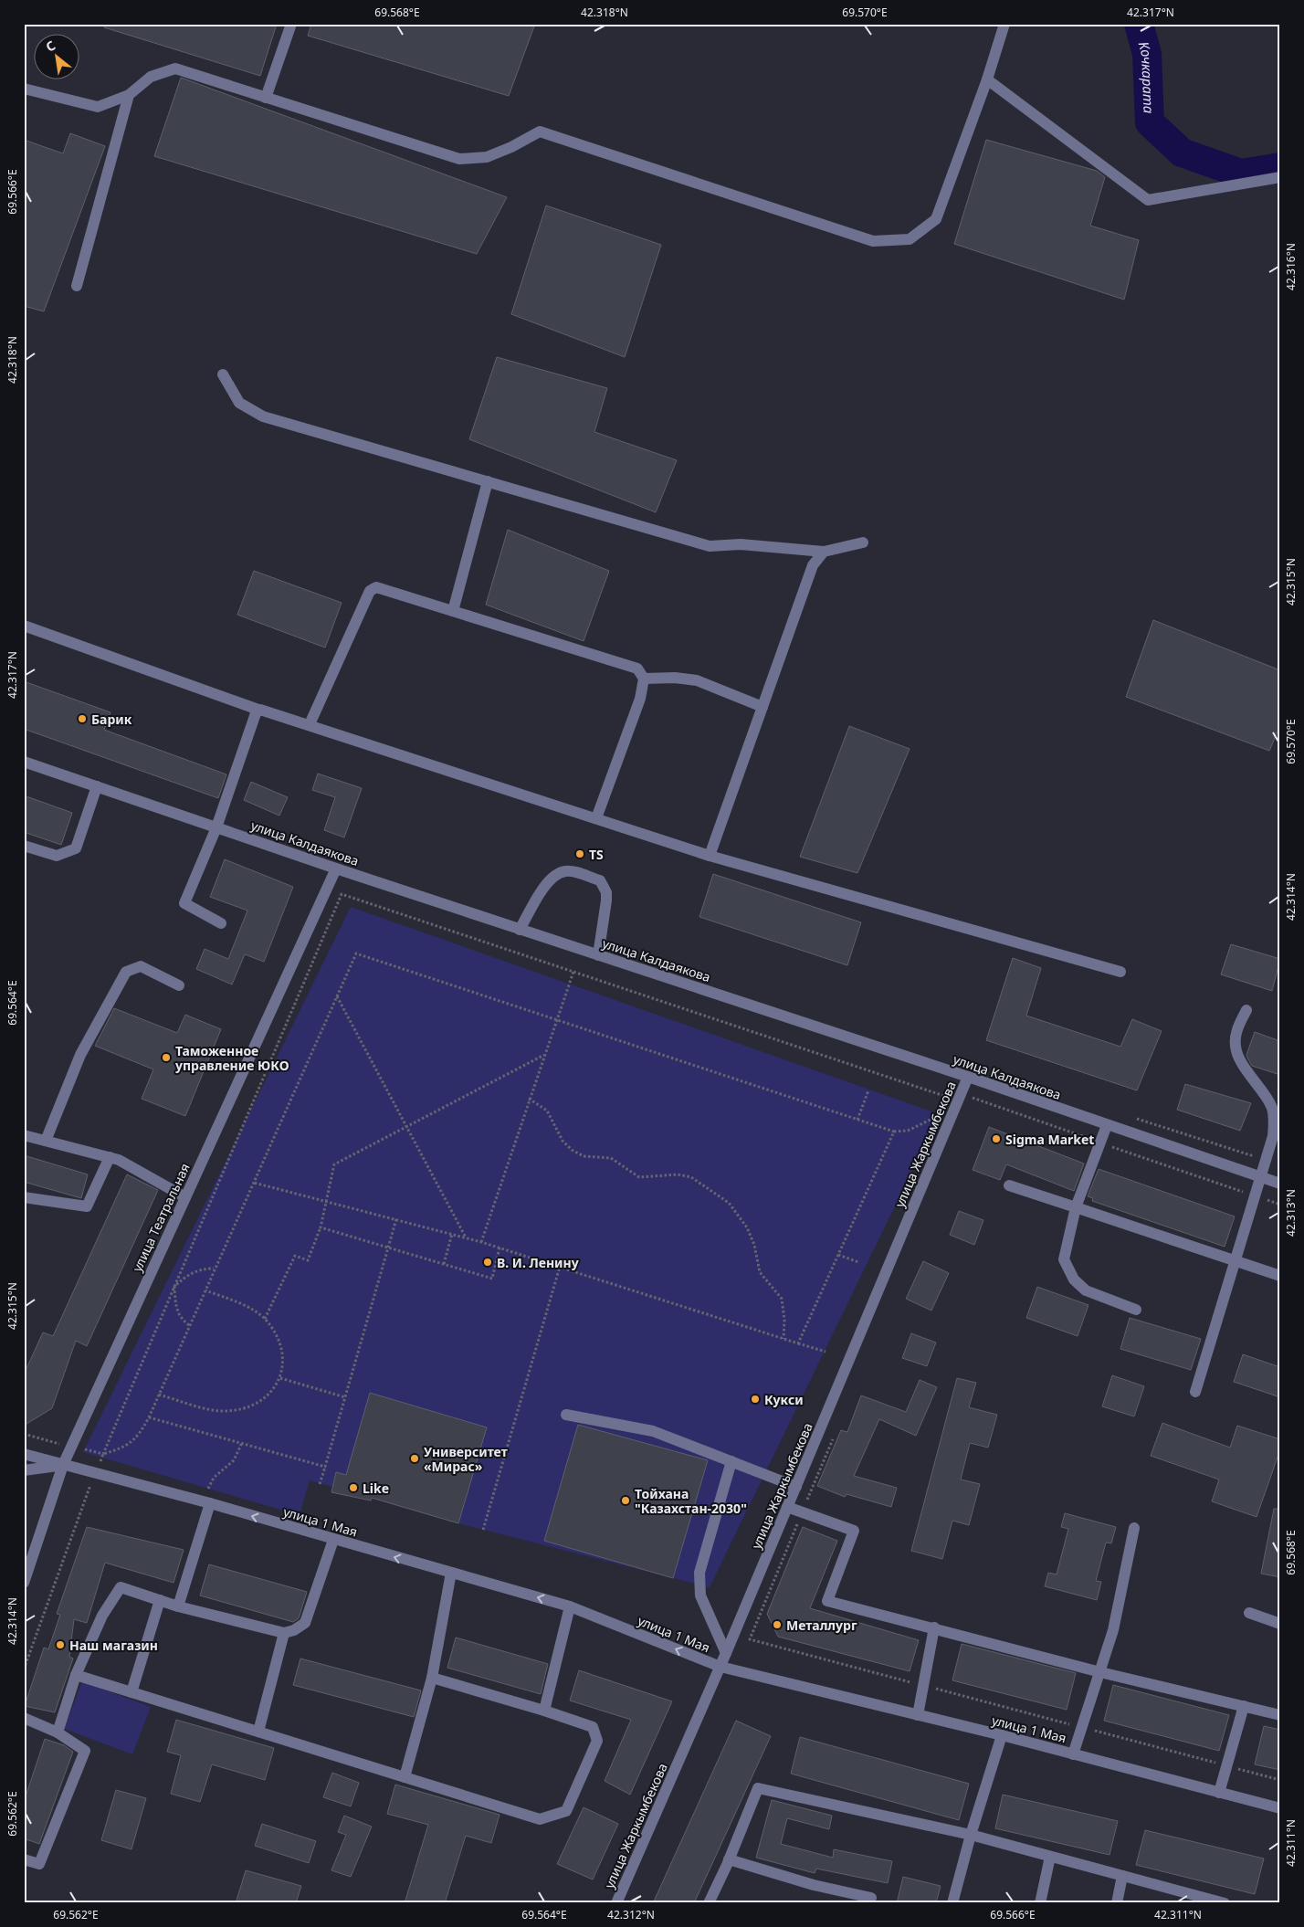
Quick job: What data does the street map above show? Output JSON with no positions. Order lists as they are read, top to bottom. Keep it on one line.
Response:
{"streets":{"street":["улица Калдаякова","улица Жаркымбекова","улица Театральная","улица 1 Мая"]},"crossings":[["улица Калдаякова","улица Жаркымбекова"],["улица Калдаякова","улица Театральная"],["улица Жаркымбекова","улица 1 Мая"],["улица Театральная","улица 1 Мая"]],"one_way":["улица 1 Мая"],"water":["Кочкарата"],"places":["Барик","TS","Таможенное управление ЮКО","Sigma Market","В. И. Ленину","Кукси","Университет «Мирас»","Like","Тойхана \"Казахстан-2030\"","Металлург","Наш магазин"],"north":"top left","coordinates":["69.568°E","42.318°N","69.570°E","42.317°N","69.566°E","42.316°N","42.315°N","42.314°N","69.564°E","42.313°N","69.562°E","42.311°N","42.312°N"]}
